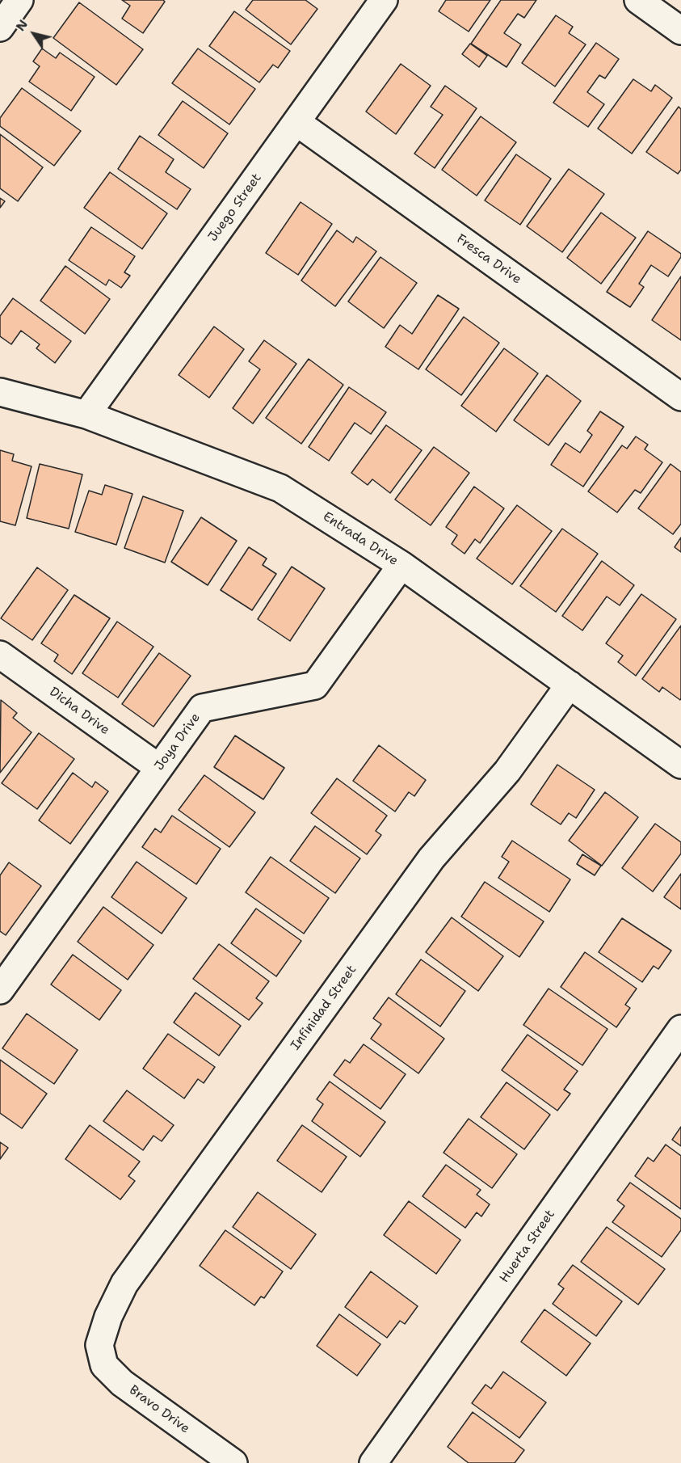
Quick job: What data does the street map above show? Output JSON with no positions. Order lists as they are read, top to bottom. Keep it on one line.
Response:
{"streets":{"street":["Juego Street","Fresca Drive","Entrada Drive","Dicha Drive","Joya Drive","Infinidad Street","Huerta Street","Bravo Drive"]},"crossings":[["Juego Street","Fresca Drive"],["Juego Street","Entrada Drive"],["Entrada Drive","Joya Drive"],["Entrada Drive","Infinidad Street"],["Dicha Drive","Joya Drive"],["Infinidad Street","Bravo Drive"]],"north":"top left"}
